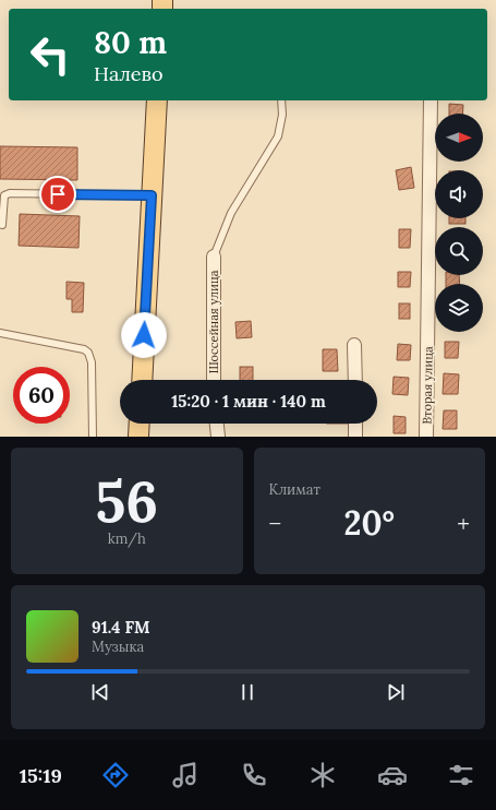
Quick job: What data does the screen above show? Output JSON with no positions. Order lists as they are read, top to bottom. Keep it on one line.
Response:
{"streets":{"street":["Шоссейная улица","Вторая улица"]},"north":"right","page":{"turn":["80 m","Налево"],"limit":"60","trip":"15:20 · 1 мин · 140 m","tile":[["56","km/h"],"Климат"],"heat":["−","20°","+"],"song":["91.4 FM","Музыка"],"tabs":"15:19"}}
